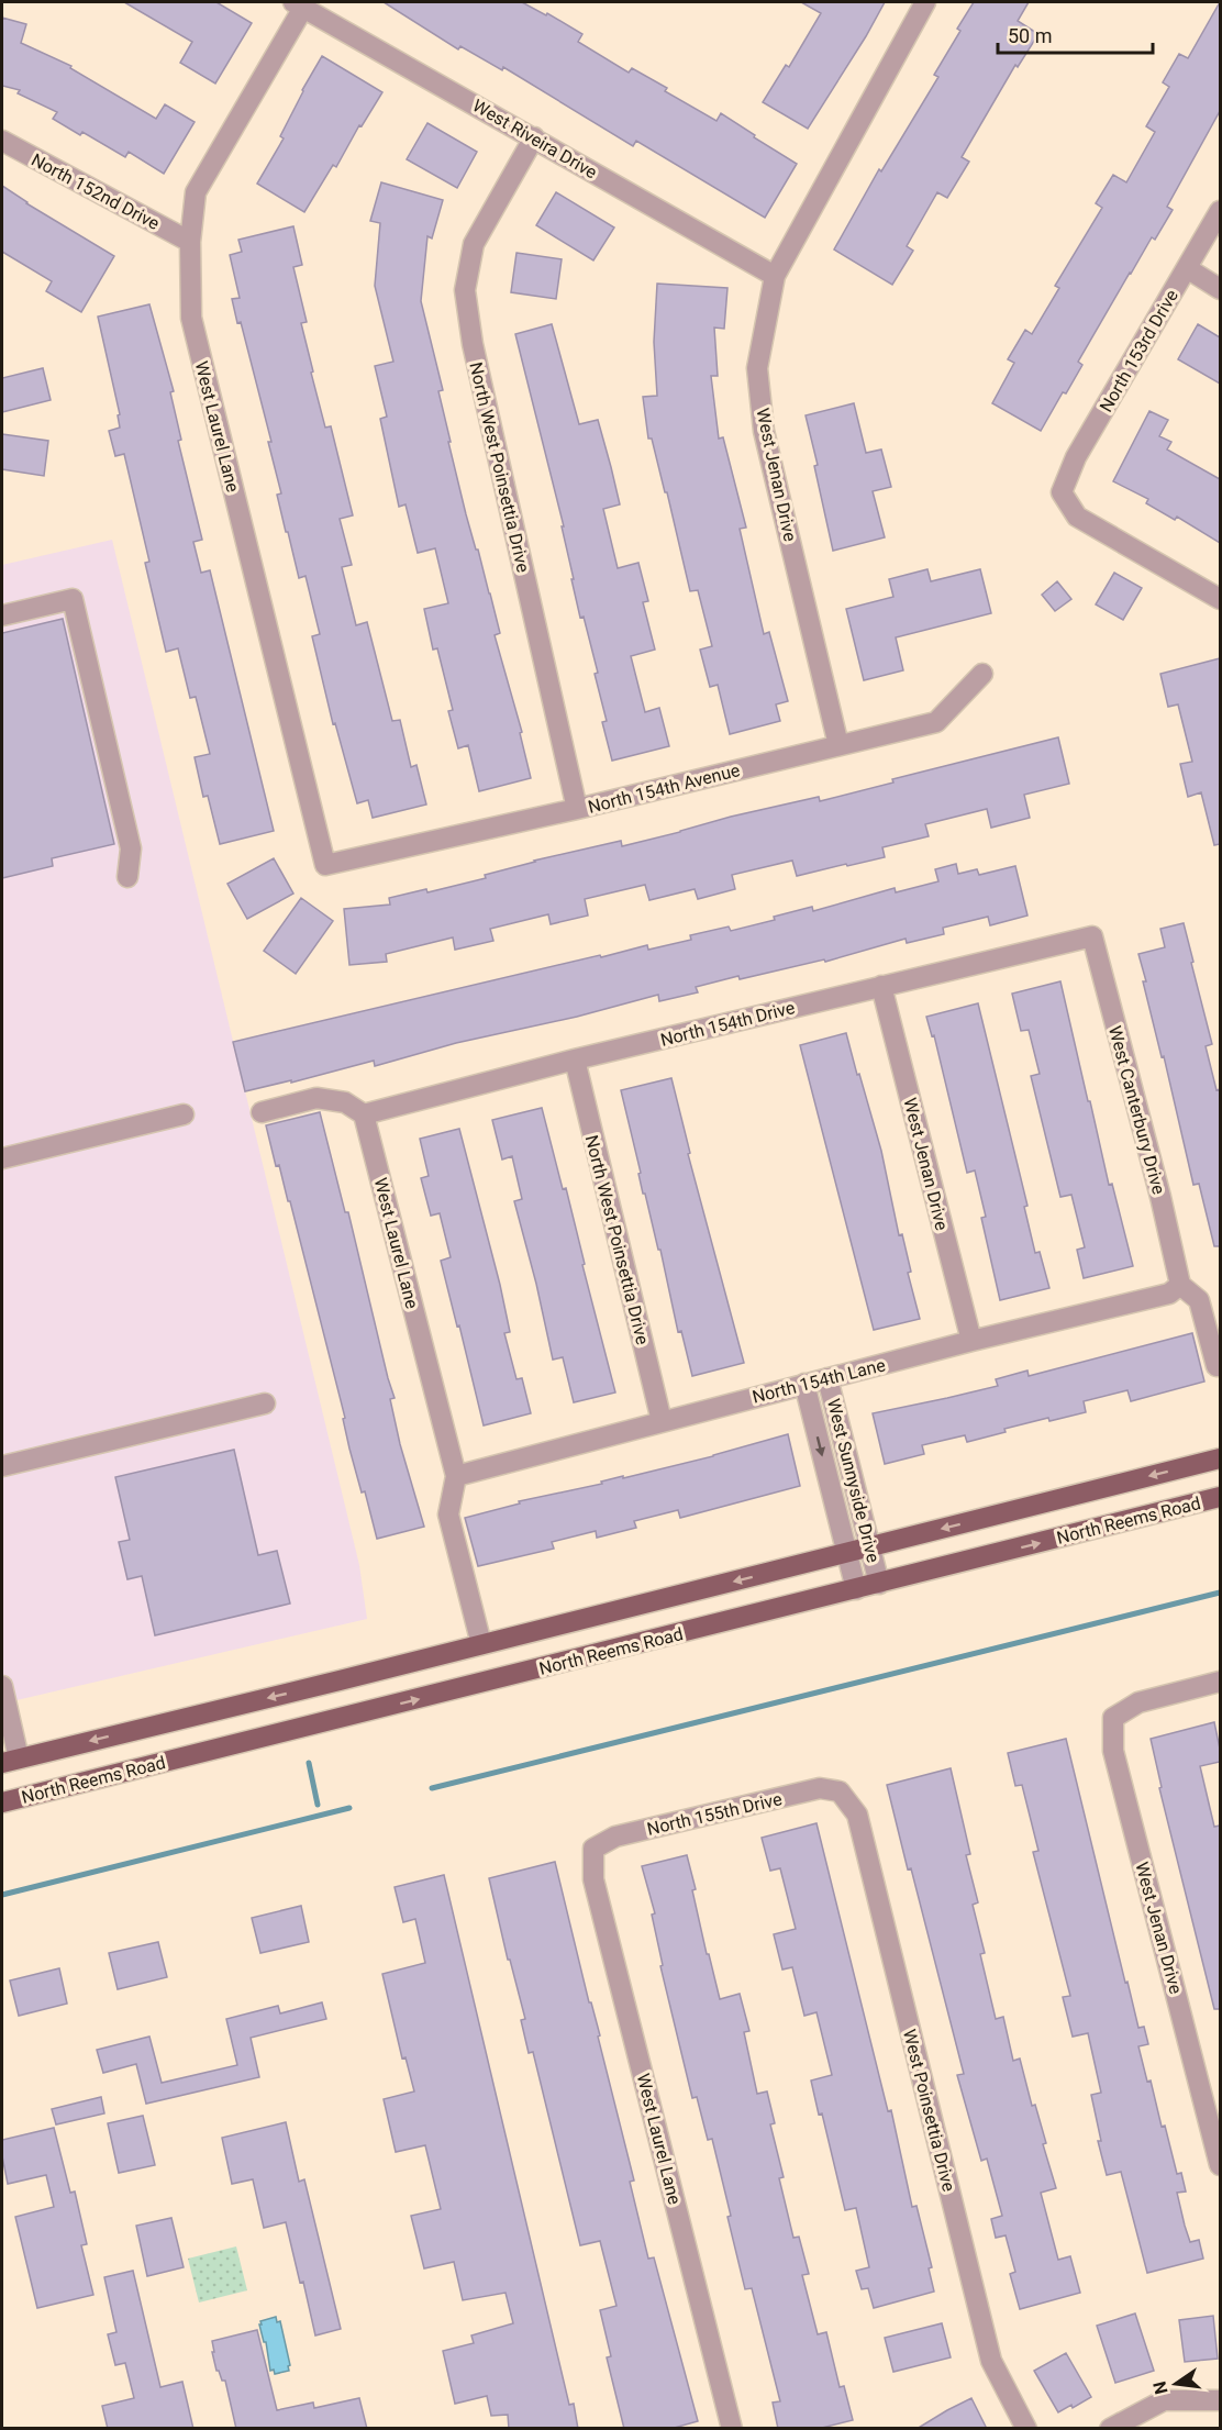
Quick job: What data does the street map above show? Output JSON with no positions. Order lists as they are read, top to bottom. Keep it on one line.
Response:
{"streets":{"main road":["North Reems Road"],"street":["West Riveira Drive","North 152nd Drive","North 153rd Drive","West Laurel Lane","North West Poinsettia Drive","West Jenan Drive","North 154th Avenue","North 154th Drive","West Canterbury Drive","North 154th Lane","West Sunnyside Drive","North 155th Drive","West Poinsettia Drive"]},"crossings":[["West Riveira Drive","West Laurel Lane"],["West Riveira Drive","North West Poinsettia Drive"],["West Riveira Drive","West Jenan Drive"],["North 152nd Drive","West Laurel Lane"],["West Laurel Lane","North 154th Avenue"],["West Laurel Lane","North 154th Drive"],["West Laurel Lane","North 154th Lane"],["West Laurel Lane","North 155th Drive"],["North West Poinsettia Drive","North 154th Avenue"],["North West Poinsettia Drive","North 154th Drive"],["North West Poinsettia Drive","North 154th Lane"],["West Jenan Drive","North 154th Avenue"],["West Jenan Drive","North 154th Drive"],["West Jenan Drive","North 154th Lane"],["North 154th Drive","West Canterbury Drive"],["West Canterbury Drive","North 154th Lane"],["North 154th Lane","West Sunnyside Drive"],["West Sunnyside Drive","North Reems Road"],["North 155th Drive","West Poinsettia Drive"]],"scale_bar":"50 m","north":"left"}
